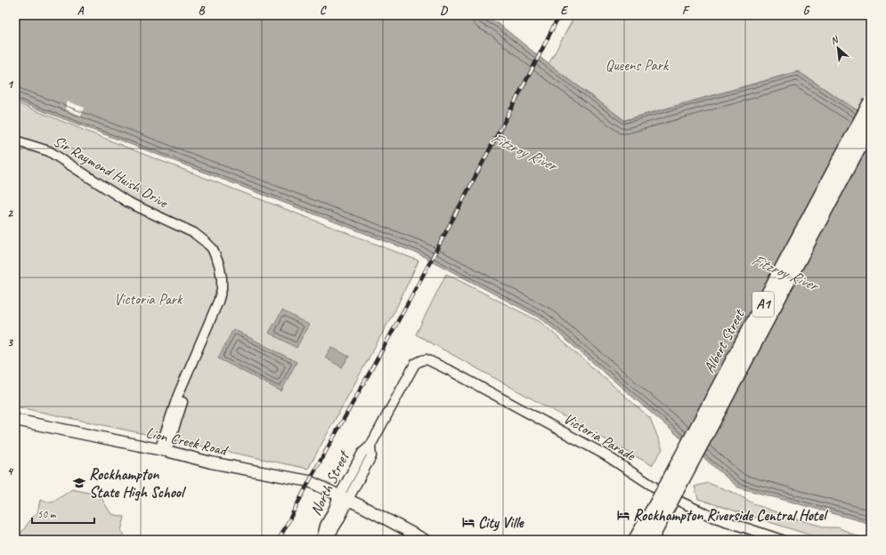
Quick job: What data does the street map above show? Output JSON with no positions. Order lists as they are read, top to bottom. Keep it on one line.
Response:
{"streets":{"highway":["A1","Albert Street"],"street":["Sir Raymond Huish Drive","Victoria Parade","Lion Creek Road","North Street"]},"crossings":[["Sir Raymond Huish Drive","Lion Creek Road"],["Victoria Parade","North Street"],["Lion Creek Road","North Street"]],"water":["Fitzroy River"],"parks":["Queens Park","Victoria Park"],"places":{"school or university":["Rockhampton State High School"],"hotel":["Rockhampton Riverside Central Hotel","City Ville"]},"scale_bar":"50 m","north":"top left","grid":{"columns":["A","B","C","D","E","F","G"],"rows":["1","2","3","4"]}}
